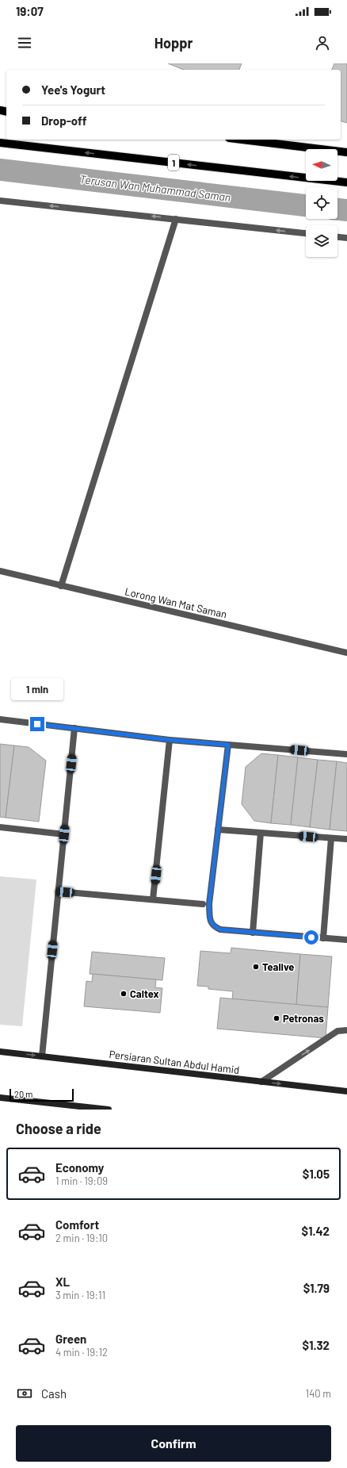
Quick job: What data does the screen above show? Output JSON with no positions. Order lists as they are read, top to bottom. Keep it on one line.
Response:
{"streets":{"main road":["1","Persiaran Sultan Abdul Hamid"],"street":["Lorong Wan Mat Saman"]},"one_way":["Persiaran Sultan Abdul Hamid"],"water":["Terusan Wan Muhammad Saman"],"places":["Tealive","Caltex","Petronas"],"scale_bar":"20 m","north":"left","page":{"status":"19:07","header":"Hoppr","banner":["Yee's Yogurt","Drop-off"],"bubble":"1 min","scale":"20 m","heading":"Choose a ride","list":[{"name":"Economy","note":"1 min · 19:09","value":"$1.05"},{"name":"Comfort","note":"2 min · 19:10","value":"$1.42"},{"name":"XL","note":"3 min · 19:11","value":"$1.79"},{"name":"Green","note":"4 min · 19:12","value":"$1.32"}],"pay":["Cash","140 m"],"buttons":"Confirm"}}
